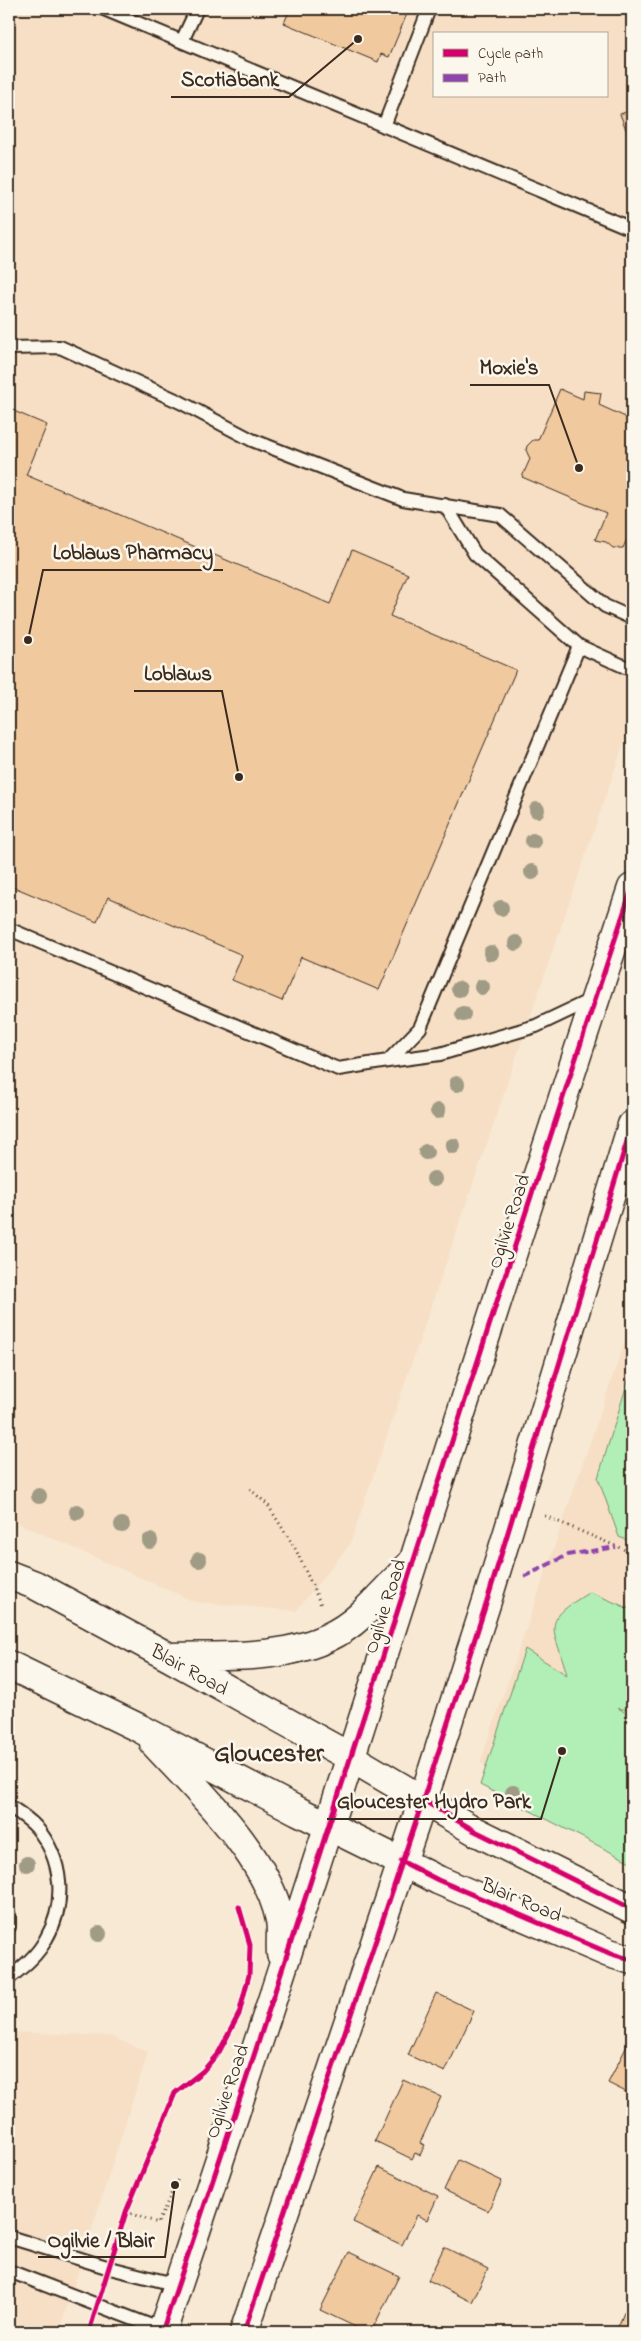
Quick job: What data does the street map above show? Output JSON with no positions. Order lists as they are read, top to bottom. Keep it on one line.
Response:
{"streets":{"main road":["Ogilvie Road","Blair Road"]},"crossings":[["Ogilvie Road","Blair Road"]],"districts":["Gloucester"],"places":["Scotiabank","Moxie's","Loblaws Pharmacy","Loblaws","Gloucester Hydro Park","Ogilvie / Blair"],"legend":["Cycle path","Path"]}
